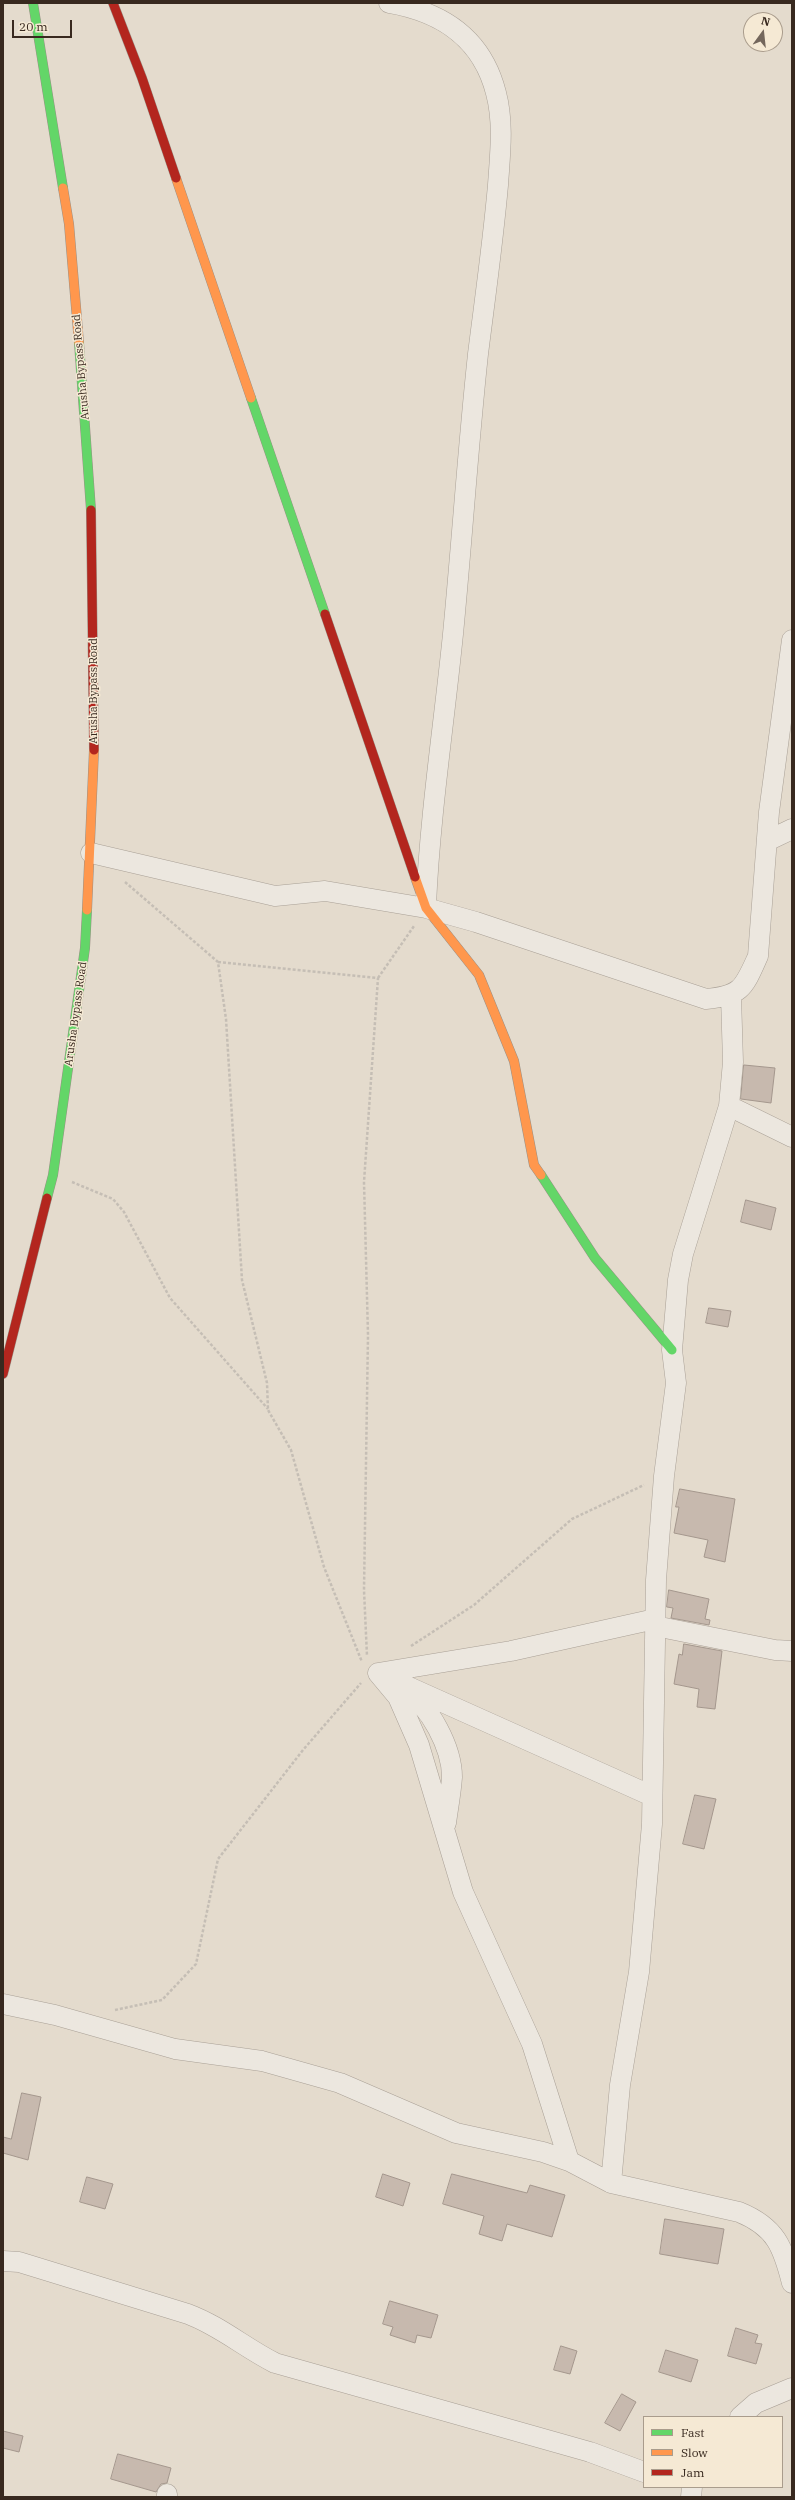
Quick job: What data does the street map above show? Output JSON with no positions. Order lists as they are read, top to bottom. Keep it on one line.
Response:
{"streets":{"street":["Arusha Bypass Road"]},"legend":["Fast","Slow","Jam"],"scale_bar":"20 m","north":"top"}
